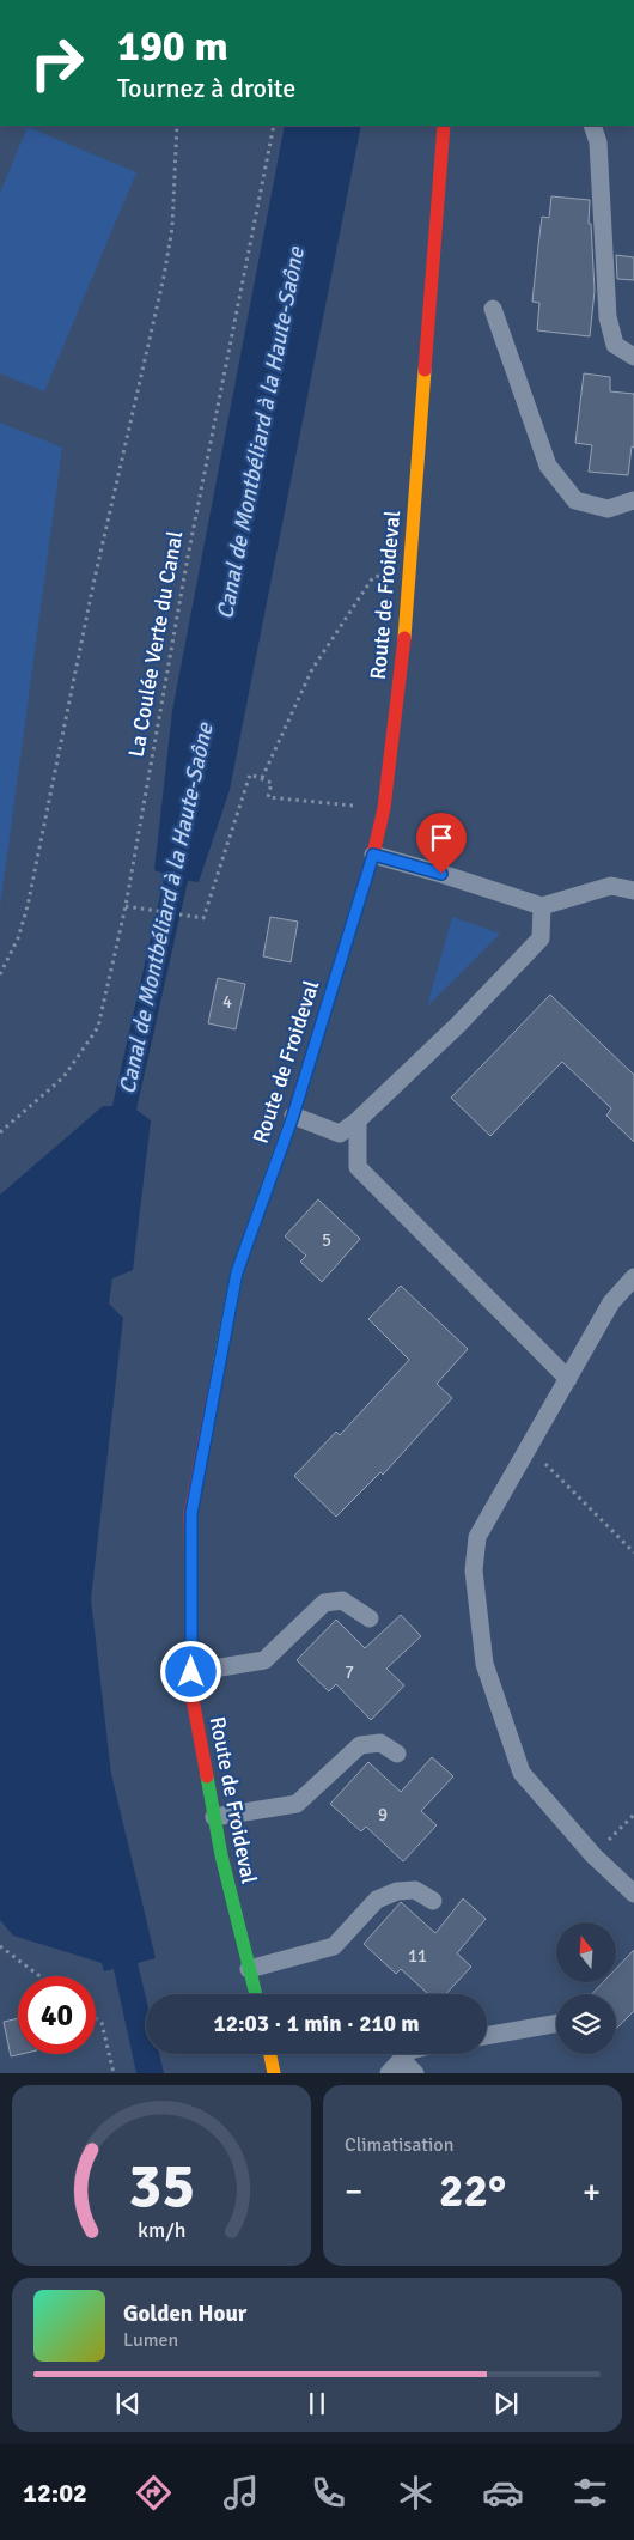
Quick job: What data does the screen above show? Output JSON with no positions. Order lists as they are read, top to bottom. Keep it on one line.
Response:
{"streets":{"street":["Route de Froideval"],"path":["La Coulée Verte du Canal"]},"water":["Canal de Montbéliard à la Haute-Saône"],"house_numbers":["4","5","7","9","11"],"north":"top","page":{"turn":["190 m","Tournez à droite"],"limit":"40","trip":"12:03 · 1 min · 210 m","tile":"Climatisation","heat":["−","22°","+"],"song":["Golden Hour","Lumen"],"tabs":"12:02","gauge":["35","km/h"]}}
